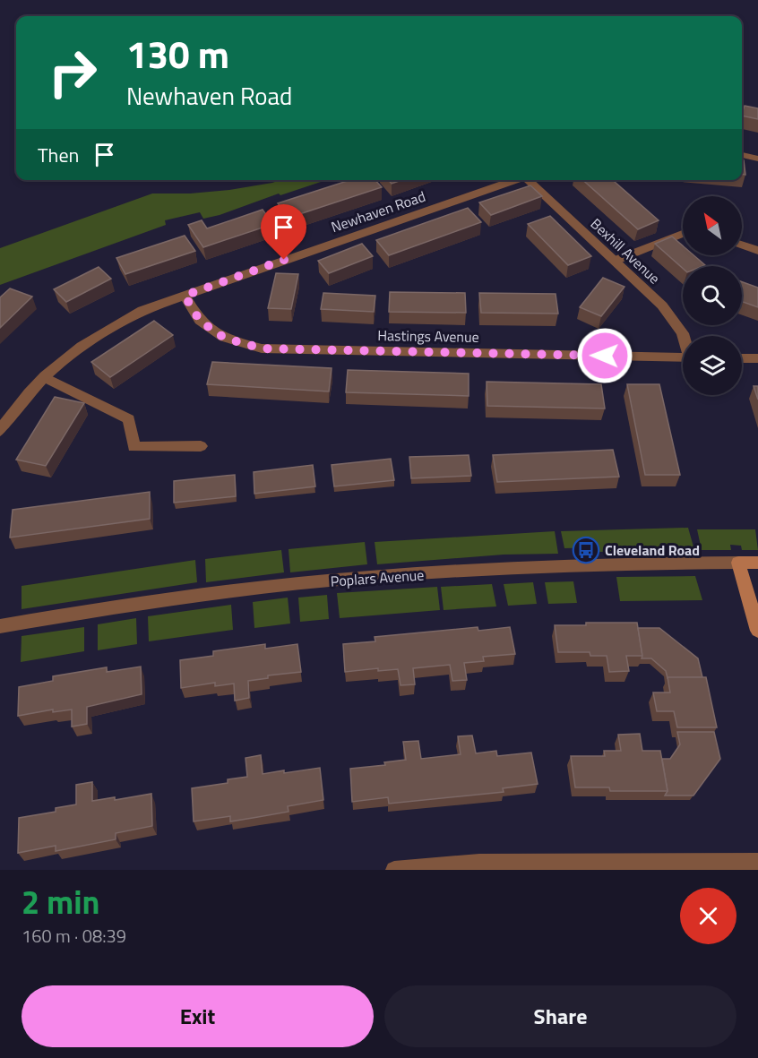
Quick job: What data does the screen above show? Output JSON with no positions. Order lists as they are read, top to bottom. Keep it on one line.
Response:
{"streets":{"street":["Newhaven Road","Bexhill Avenue","Hastings Avenue","Poplars Avenue"]},"crossings":[["Newhaven Road","Hastings Avenue"]],"places":{"bus stop":["Cleveland Road"]},"north":"top left","page":{"turn":["130 m","Newhaven Road"],"then":"Then","heading":["2 min","160 m · 08:39"],"buttons":["Exit","Share"]}}
